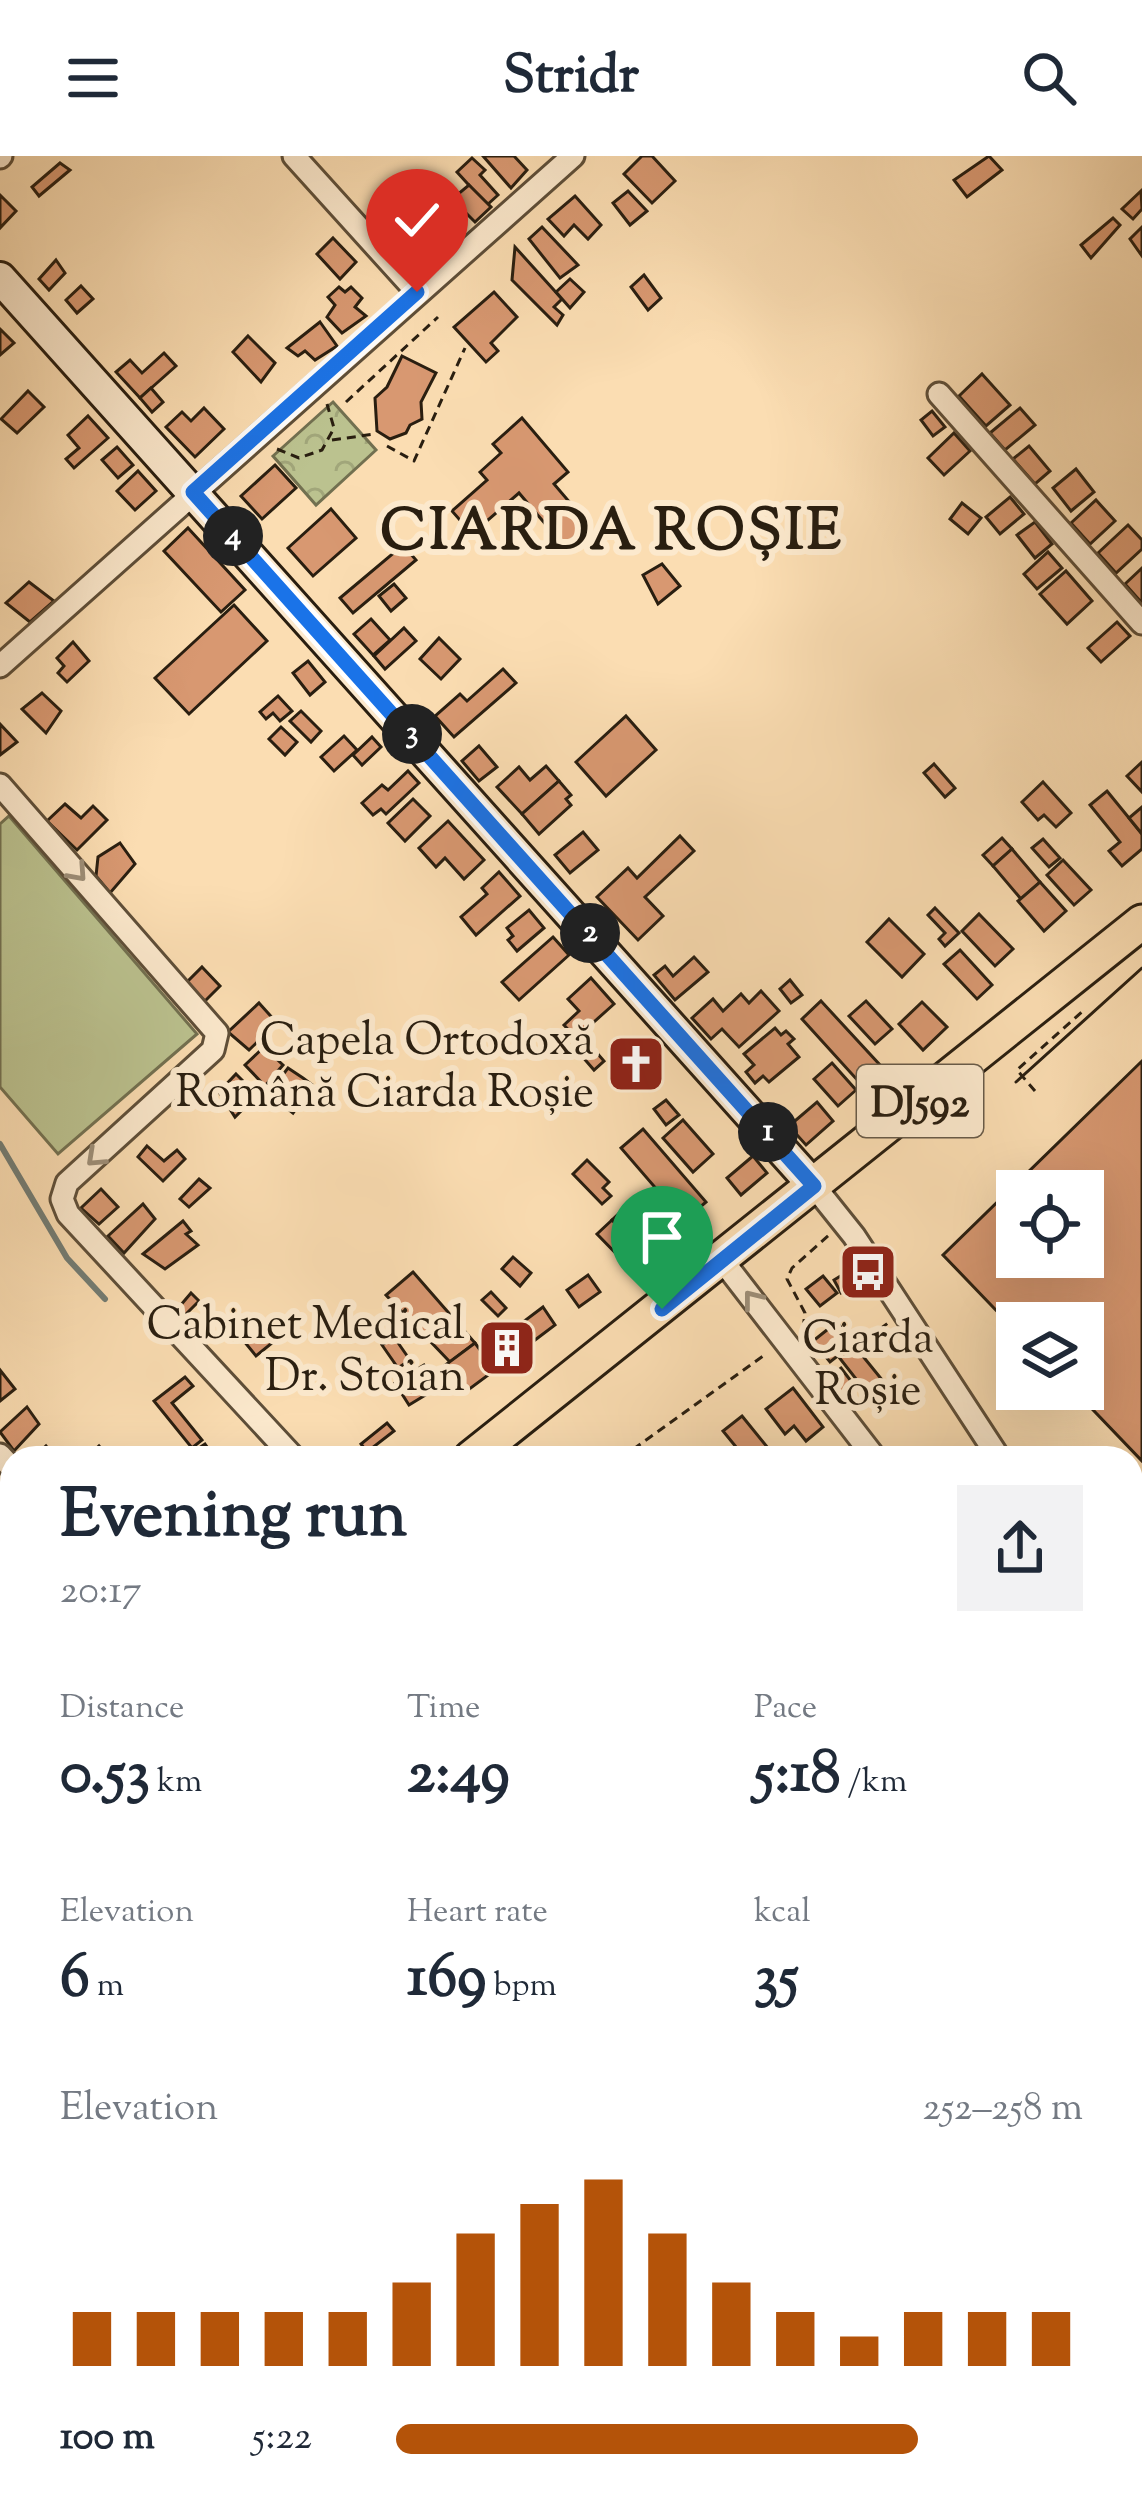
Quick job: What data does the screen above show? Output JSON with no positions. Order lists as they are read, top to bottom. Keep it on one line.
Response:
{"streets":{"main road":["DJ592"]},"districts":["CIARDA ROȘIE"],"places":{"church":["Capela Ortodoxă Română Ciarda Roșie"],"bus stop":["Ciarda Roșie"],"building":["Cabinet Medical Dr. Stoian"]},"page":{"header":"Stridr","pins":["4","3","2","1"],"heading":["Evening run","20:17"],"stats":[["Distance","0.53 km"],["Time","2:49"],["Pace","5:18 /km"],["Elevation","6 m"],["Heart rate","169 bpm"],["kcal","35"]],"chart":["Elevation","252–258 m"],"list":[{"name":"100 m","note":"5:22"}]}}
